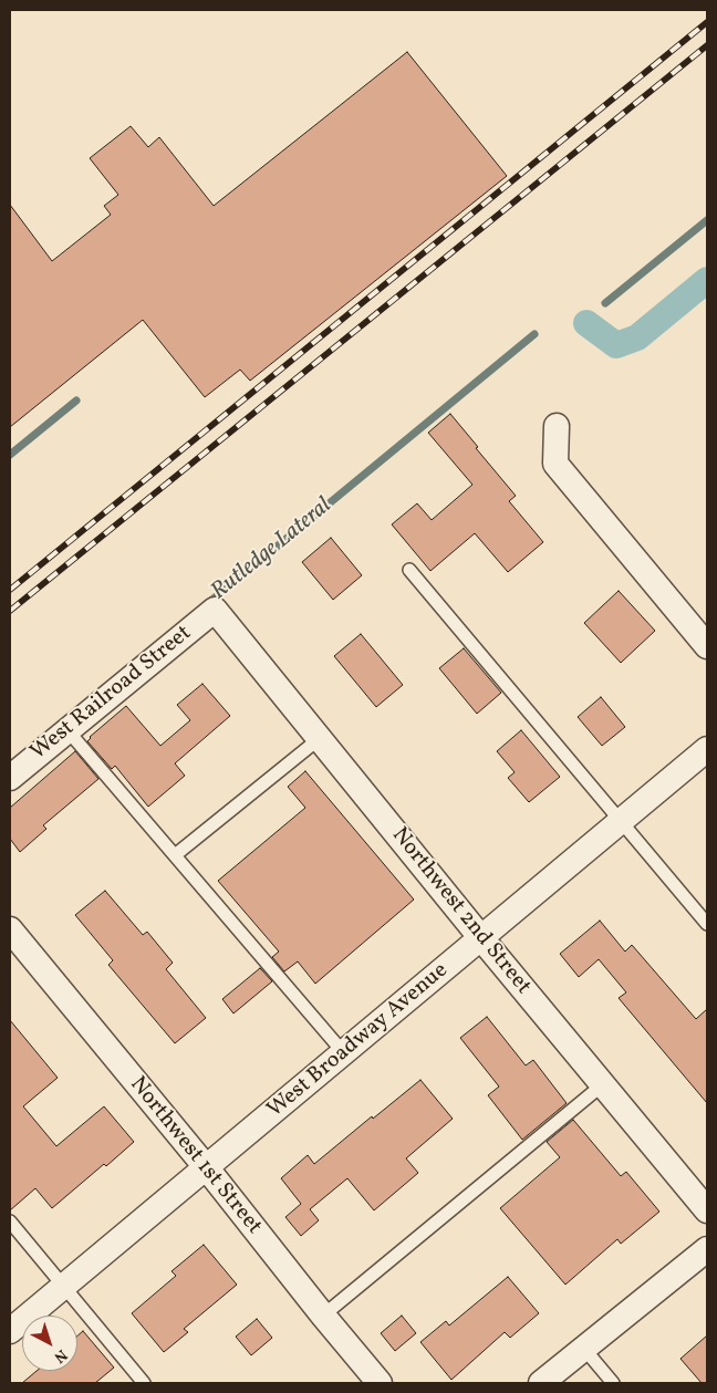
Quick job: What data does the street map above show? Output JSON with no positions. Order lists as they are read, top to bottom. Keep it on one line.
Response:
{"streets":{"street":["West Railroad Street","Northwest 2nd Street","West Broadway Avenue","Northwest 1st Street"]},"crossings":[["West Railroad Street","Northwest 2nd Street"],["Northwest 2nd Street","West Broadway Avenue"],["West Broadway Avenue","Northwest 1st Street"]],"water":["Rutledge Lateral"],"north":"bottom right"}
